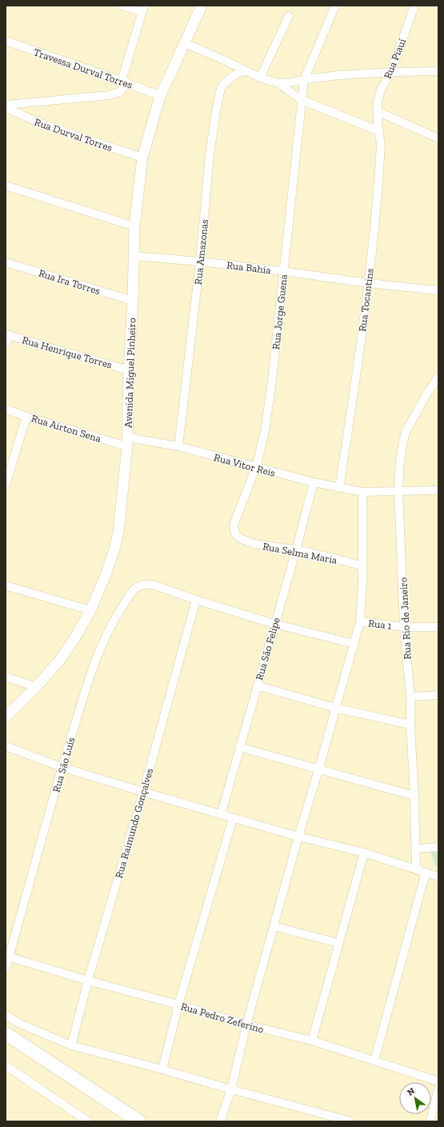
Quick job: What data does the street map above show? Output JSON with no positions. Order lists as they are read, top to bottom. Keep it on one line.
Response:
{"streets":{"street":["Rua Piauí","Travessa Durval Torres","Rua Durval Torres","Rua Amazonas","Rua Bahia","Rua Ira Torres","Rua Tocantins","Rua Jorge Guena","Rua Henrique Torres","Avenida Miguel Pinheiro","Rua Airton Sena","Rua Vitor Reis","Rua Selma Maria","Rua Rio de Janeiro","Rua 1","Rua São Felipe","Rua São Luís","Rua Raimundo Gonçalves","Rua Pedro Zeferino"]},"crossings":[["Rua Piauí","Rua Tocantins"],["Travessa Durval Torres","Rua Durval Torres"],["Travessa Durval Torres","Avenida Miguel Pinheiro"],["Rua Durval Torres","Avenida Miguel Pinheiro"],["Rua Amazonas","Rua Bahia"],["Rua Amazonas","Rua Vitor Reis"],["Rua Bahia","Rua Tocantins"],["Rua Bahia","Rua Jorge Guena"],["Rua Bahia","Avenida Miguel Pinheiro"],["Rua Ira Torres","Avenida Miguel Pinheiro"],["Rua Tocantins","Rua Vitor Reis"],["Rua Jorge Guena","Rua Vitor Reis"],["Rua Jorge Guena","Rua Selma Maria"],["Rua Henrique Torres","Avenida Miguel Pinheiro"],["Avenida Miguel Pinheiro","Rua Airton Sena"],["Avenida Miguel Pinheiro","Rua Vitor Reis"],["Rua Airton Sena","Rua Vitor Reis"],["Rua Vitor Reis","Rua Rio de Janeiro"],["Rua Vitor Reis","Rua São Felipe"],["Rua Selma Maria","Rua São Felipe"],["Rua Rio de Janeiro","Rua 1"],["Rua São Luís","Rua Raimundo Gonçalves"],["Rua São Luís","Rua Pedro Zeferino"],["Rua Raimundo Gonçalves","Rua Pedro Zeferino"]],"north":"top left"}
